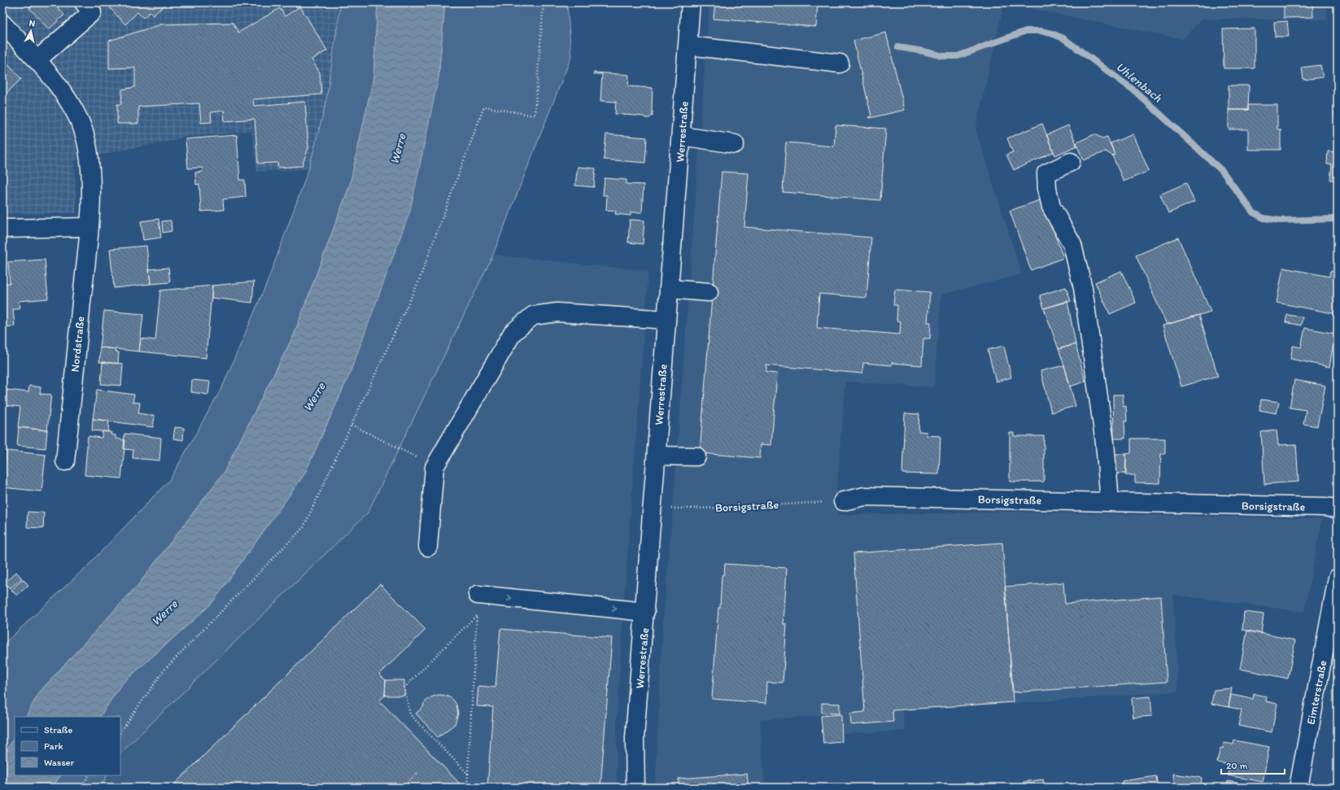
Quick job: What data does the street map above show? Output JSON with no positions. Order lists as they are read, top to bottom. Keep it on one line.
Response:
{"streets":{"street":["Werrestraße","Nordstraße","Borsigstraße","Eimterstraße"]},"water":["Uhlenbach","Werre"],"legend":["Straße","Park","Wasser"],"scale_bar":"20 m","north":"top"}
